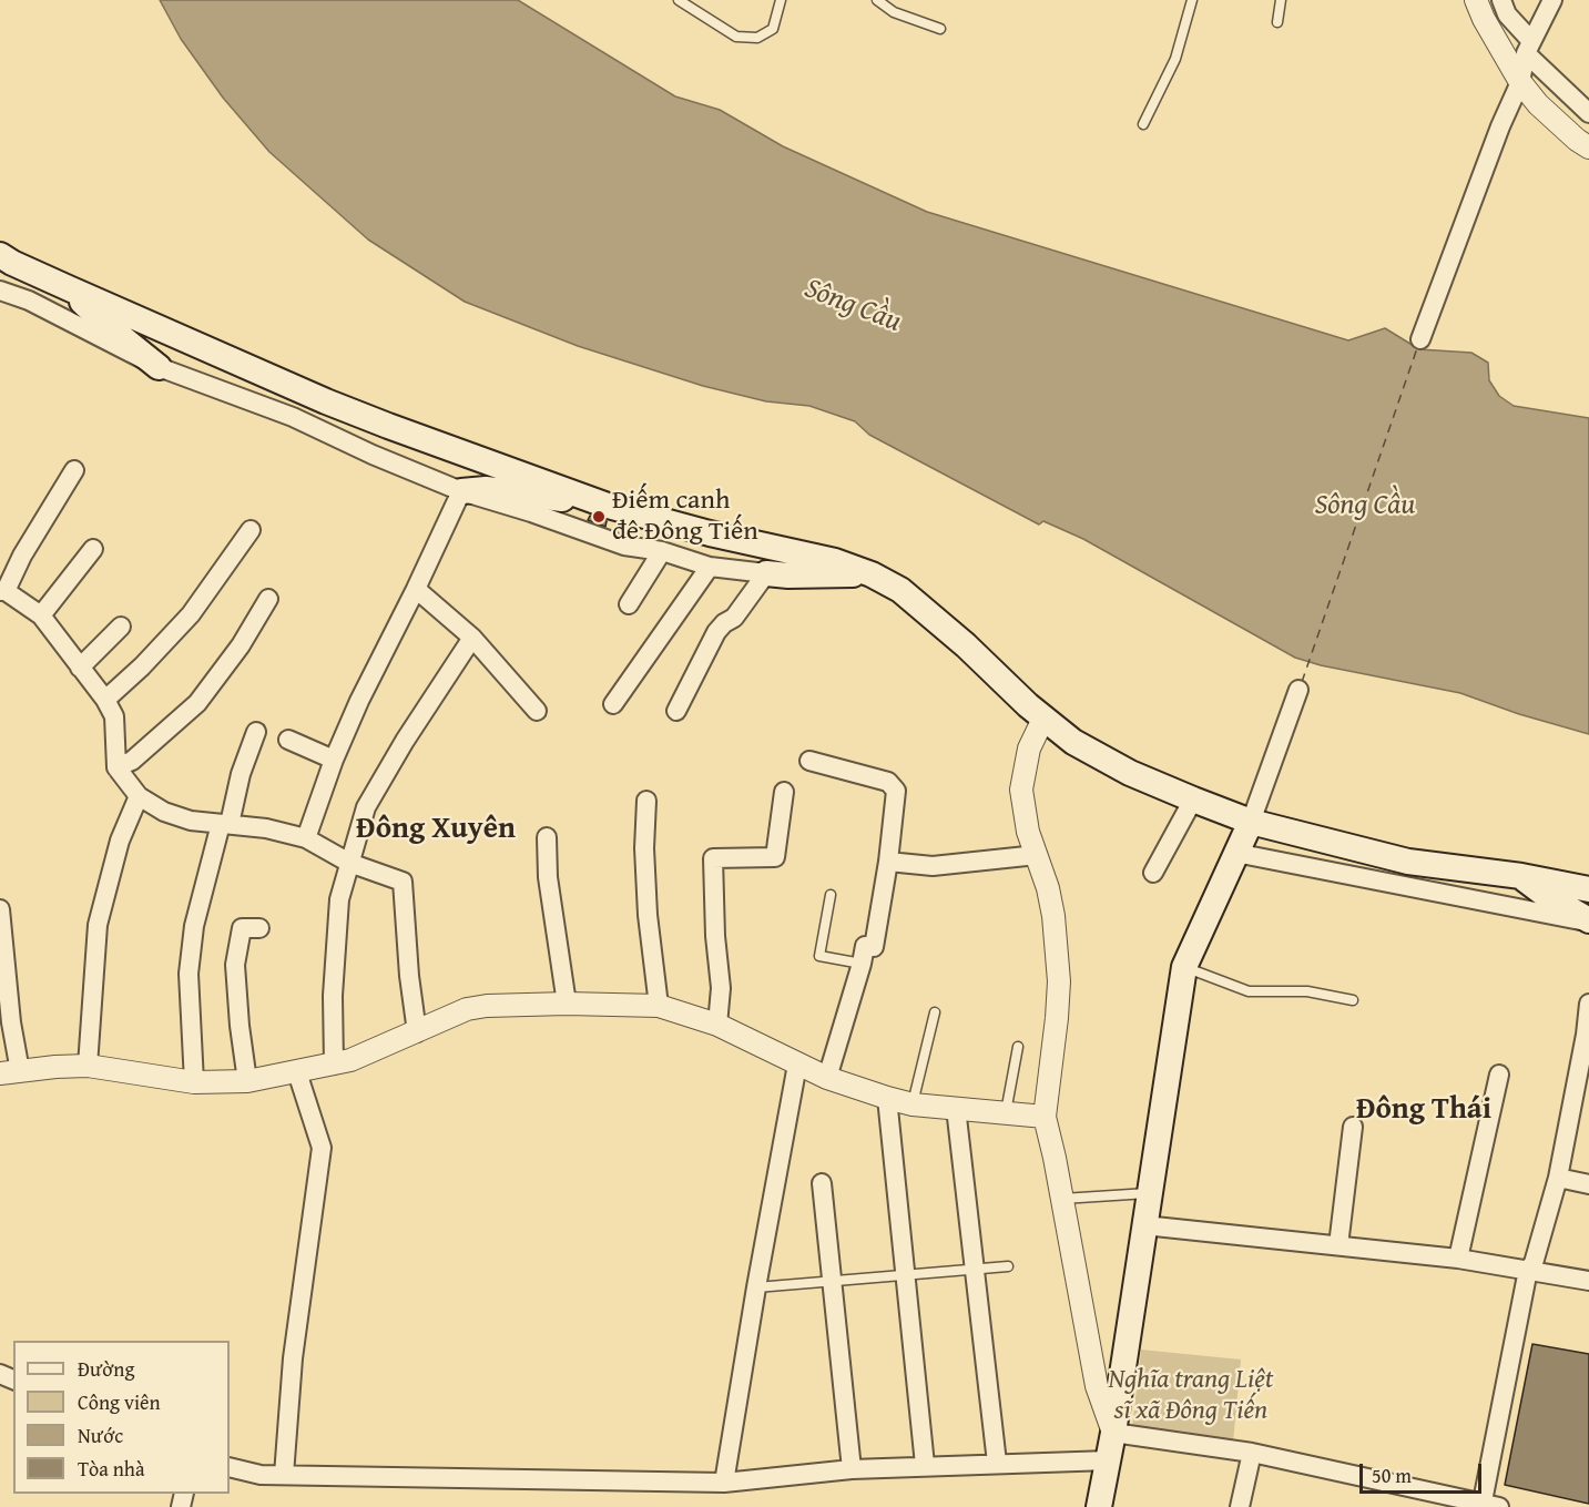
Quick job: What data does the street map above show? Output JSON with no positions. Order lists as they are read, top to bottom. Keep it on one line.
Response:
{"districts":["Đông Xuyên","Đông Thái"],"water":["Sông Cầu"],"parks":["Nghĩa trang Liệt sĩ xã Đông Tiến"],"places":["Điếm canh đê Đông Tiến"],"legend":["Đường","Công viên","Nước","Tòa nhà"],"scale_bar":"50 m"}
